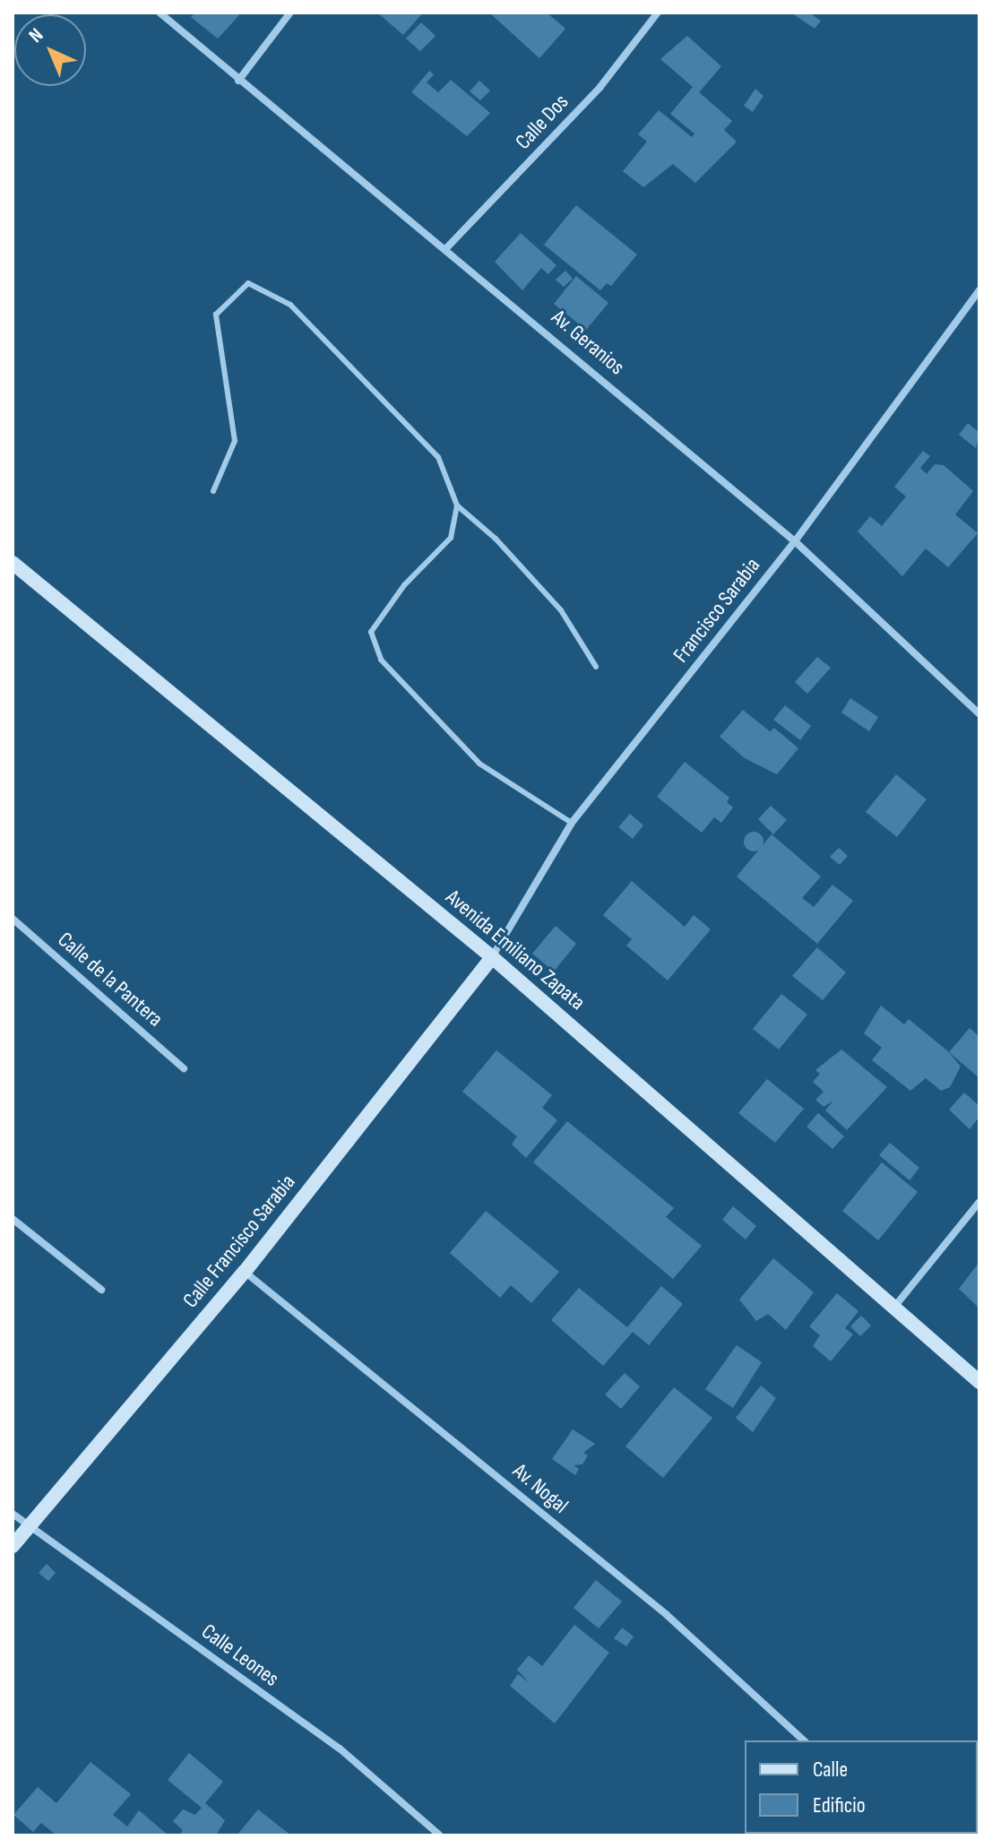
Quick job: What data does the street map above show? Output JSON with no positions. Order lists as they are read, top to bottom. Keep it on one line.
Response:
{"streets":{"main road":["Avenida Emiliano Zapata","Calle Francisco Sarabia"],"street":["Calle Dos","Av. Geranios","Francisco Sarabia","Calle de la Pantera","Av. Nogal","Calle Leones"]},"crossings":[["Calle Dos","Av. Geranios"],["Av. Geranios","Francisco Sarabia"],["Francisco Sarabia","Avenida Emiliano Zapata"],["Francisco Sarabia","Calle Francisco Sarabia"],["Avenida Emiliano Zapata","Calle Francisco Sarabia"],["Calle Francisco Sarabia","Av. Nogal"],["Calle Francisco Sarabia","Calle Leones"]],"legend":["Calle","Edificio"],"north":"top left"}
